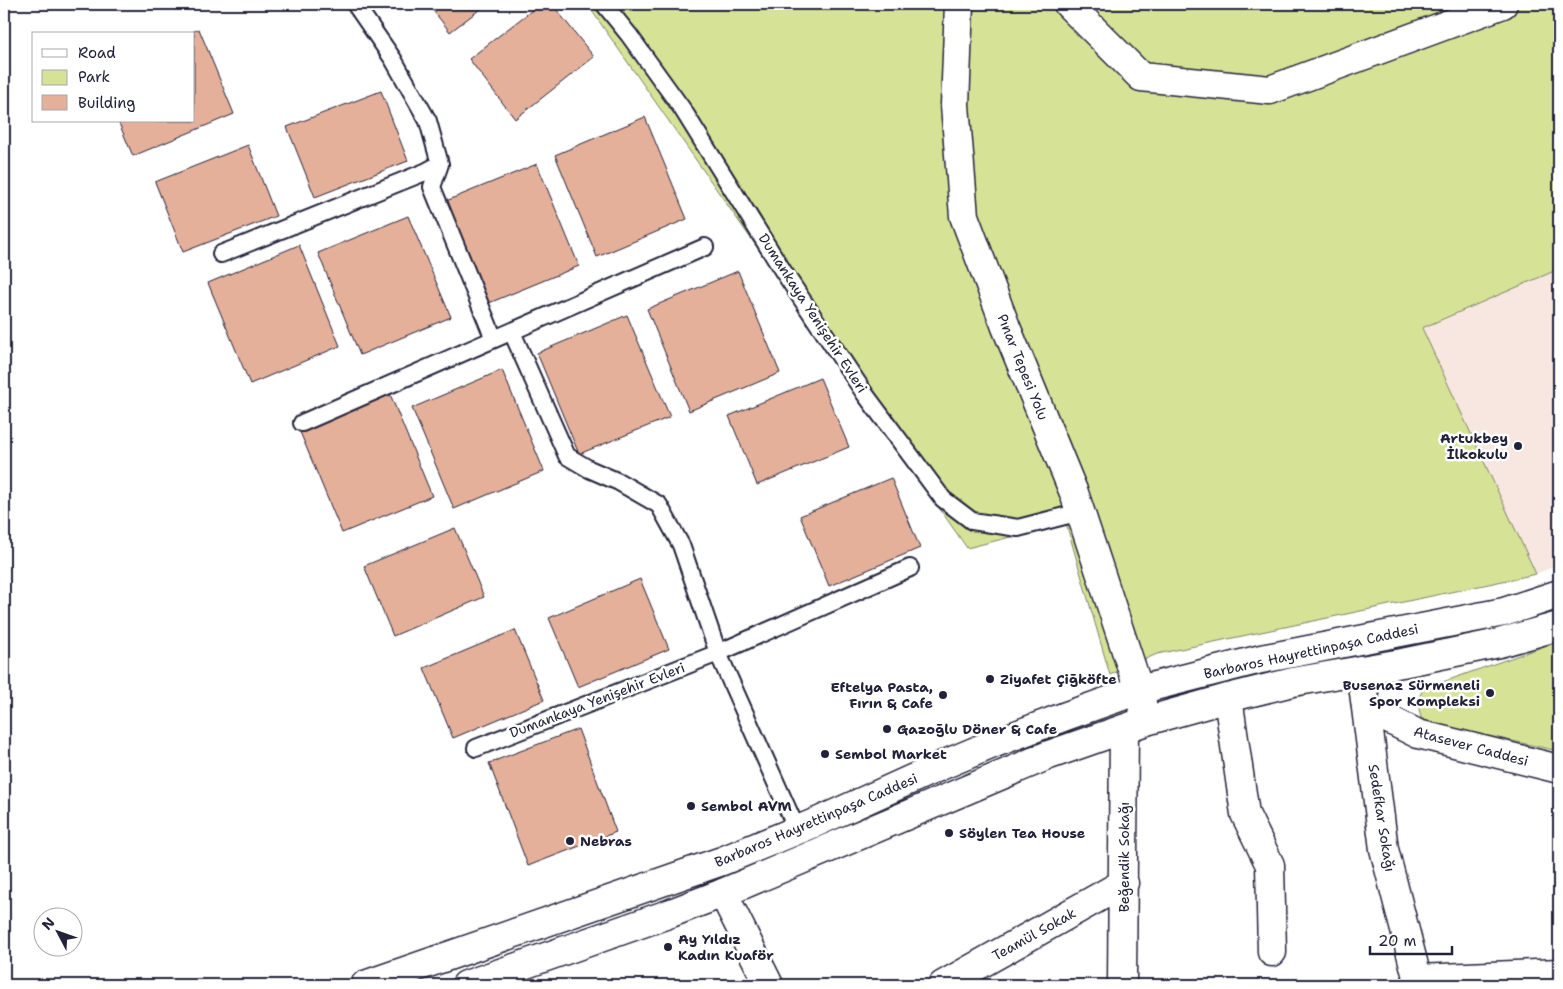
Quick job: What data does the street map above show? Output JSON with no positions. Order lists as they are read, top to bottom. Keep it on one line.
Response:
{"streets":{"street":["Pınar Tepesi Yolu","Barbaros Hayrettinpaşa Caddesi","Atasever Caddesi","Sedefkar Sokağı","Beğendik Sokağı","Teamül Sokak"],"lane":["Dumankaya Yenişehir Evleri"]},"crossings":[["Dumankaya Yenişehir Evleri","Pınar Tepesi Yolu"],["Pınar Tepesi Yolu","Barbaros Hayrettinpaşa Caddesi"],["Pınar Tepesi Yolu","Beğendik Sokağı"],["Barbaros Hayrettinpaşa Caddesi","Beğendik Sokağı"],["Atasever Caddesi","Sedefkar Sokağı"],["Beğendik Sokağı","Teamül Sokak"]],"places":["Artukbey İlkokulu","Ziyafet Çiğköfte","Busenaz Sürmeneli Spor Kompleksi","Eftelya Pasta, Fırın & Cafe","Gazoğlu Döner & Cafe","Sembol Market","Sembol AVM","Söylen Tea House","Nebras","Ay Yıldız Kadın Kuaför"],"legend":["Road","Park","Building"],"scale_bar":"20 m","north":"top left"}
